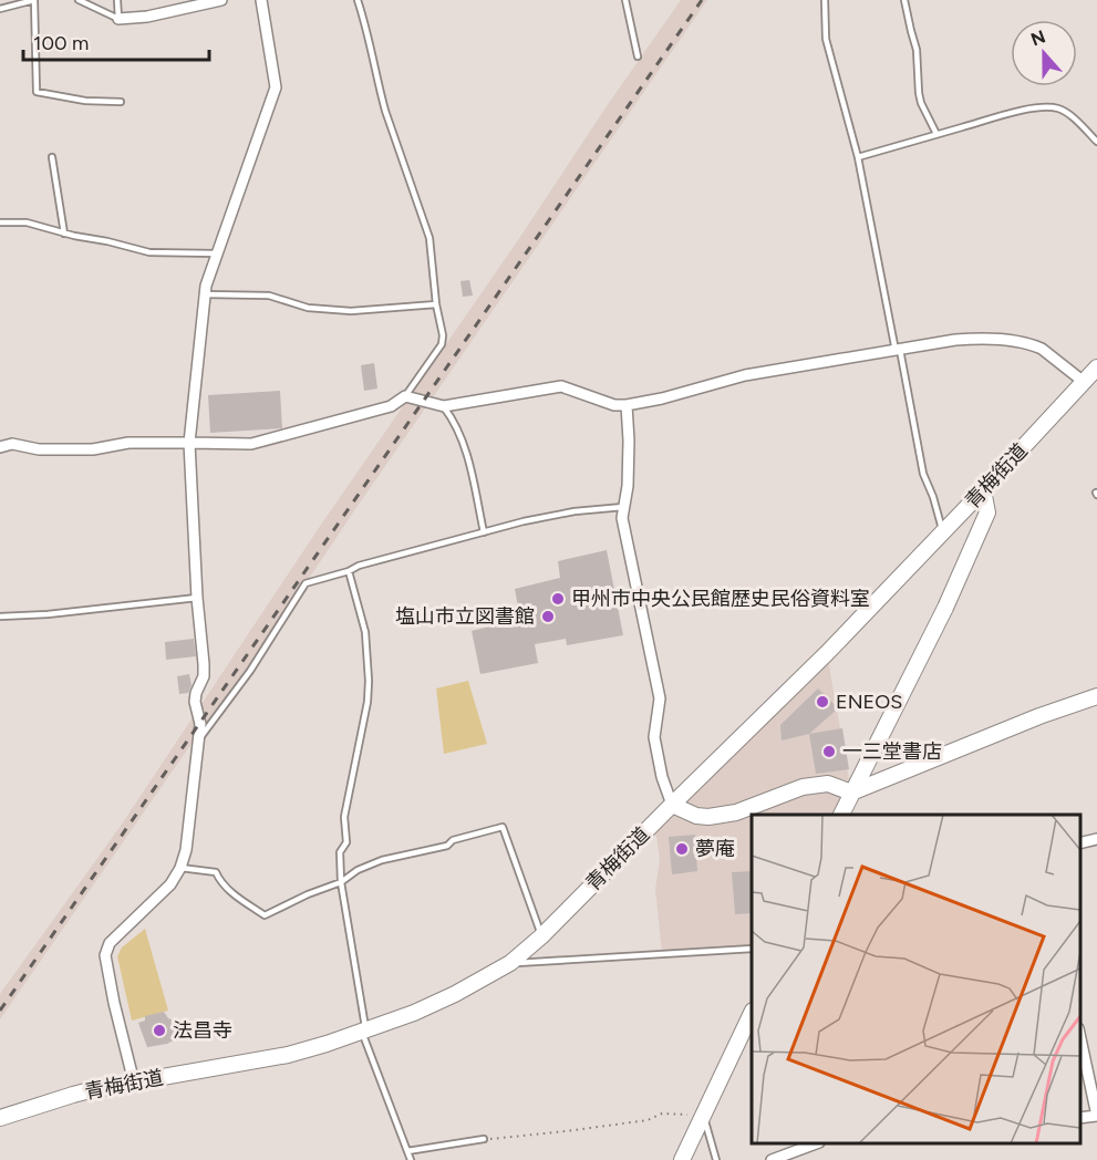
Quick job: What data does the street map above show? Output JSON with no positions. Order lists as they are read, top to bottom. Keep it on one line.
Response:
{"streets":{"main road":["青梅街道"]},"places":["甲州市中央公民館歴史民俗資料室","塩山市立図書館","ENEOS","一三堂書店","夢庵","法昌寺"],"scale_bar":"100 m","north":"top"}
